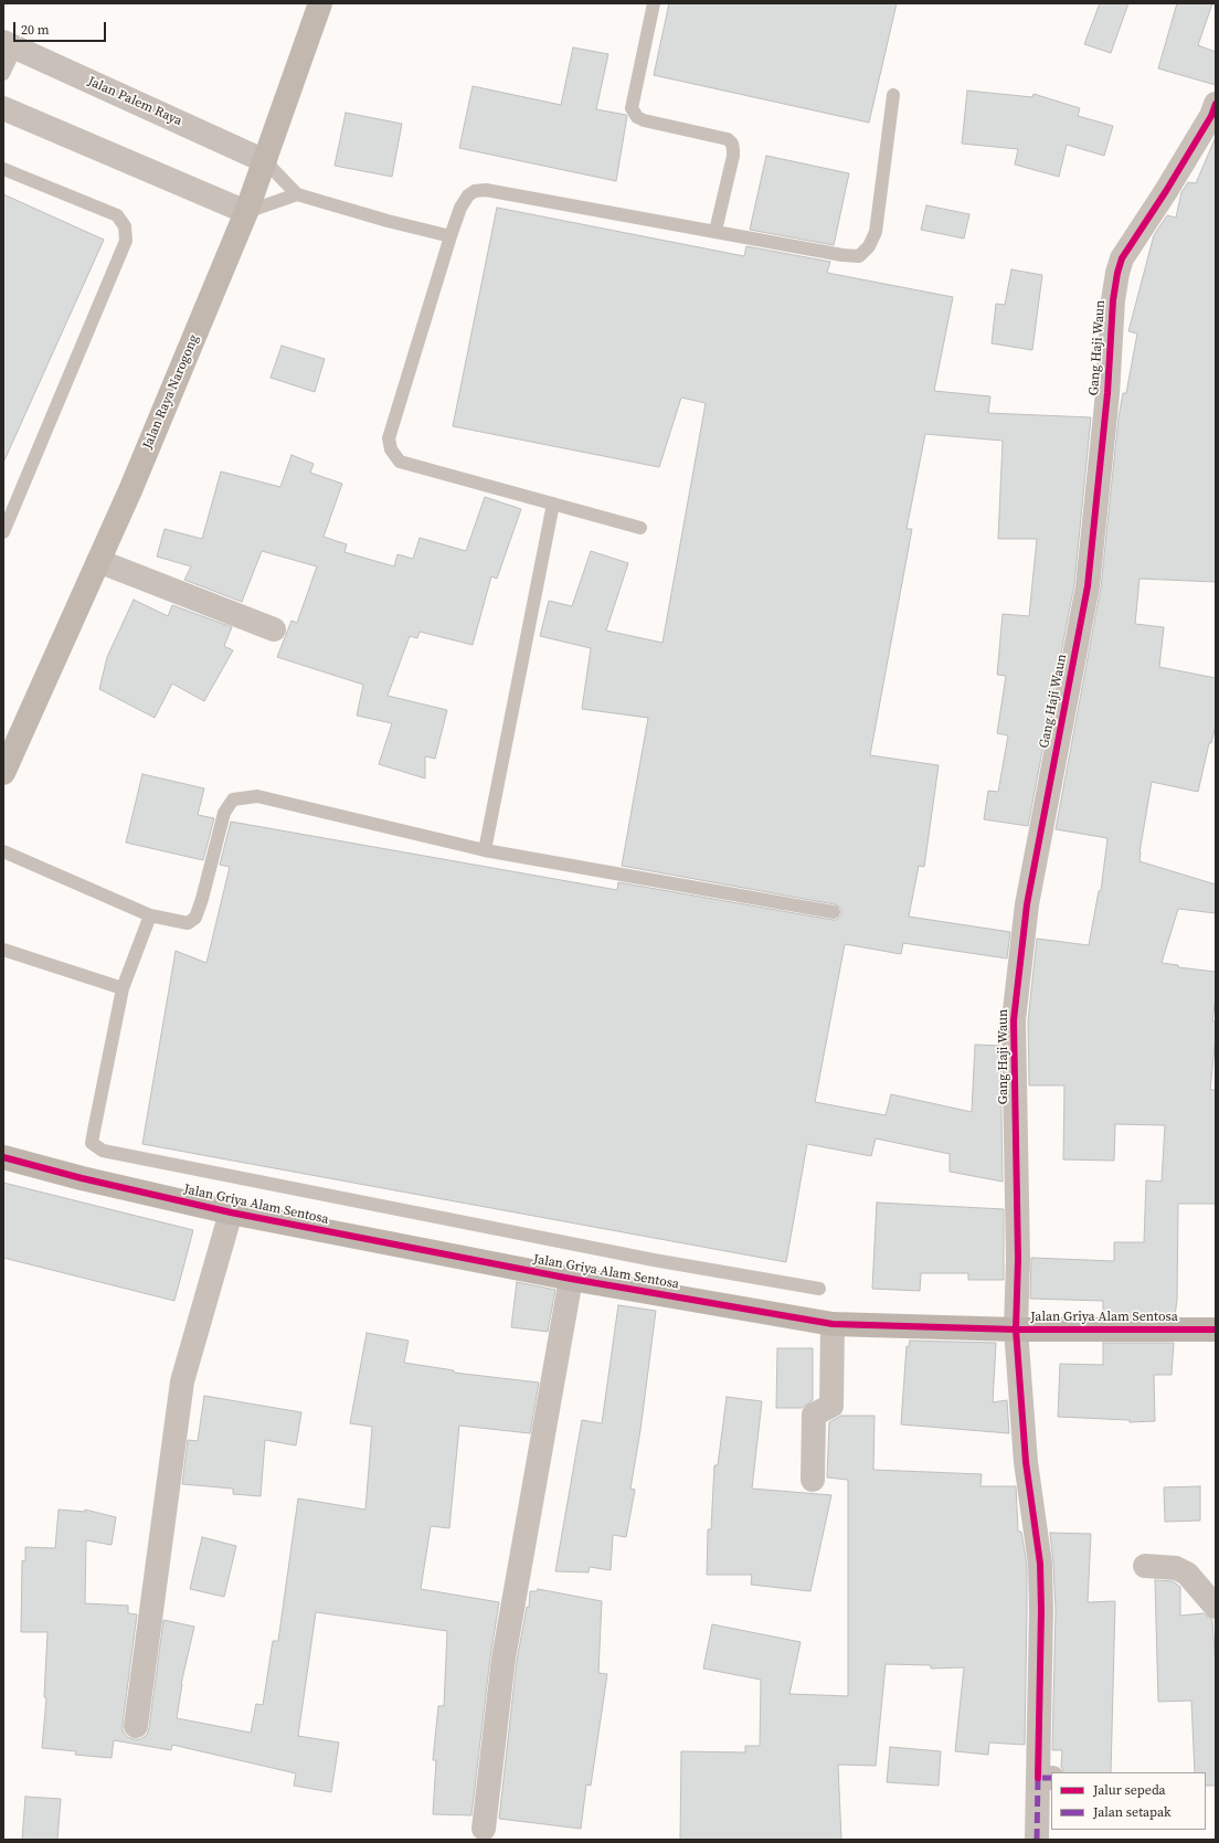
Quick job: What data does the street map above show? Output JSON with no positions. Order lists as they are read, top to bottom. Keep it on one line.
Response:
{"streets":{"main road":["Jalan Raya Narogong"],"street":["Jalan Palem Raya","Gang Haji Waun","Jalan Griya Alam Sentosa"]},"crossings":[["Jalan Palem Raya","Jalan Raya Narogong"],["Gang Haji Waun","Jalan Griya Alam Sentosa"]],"legend":["Jalur sepeda","Jalan setapak"],"scale_bar":"20 m"}
